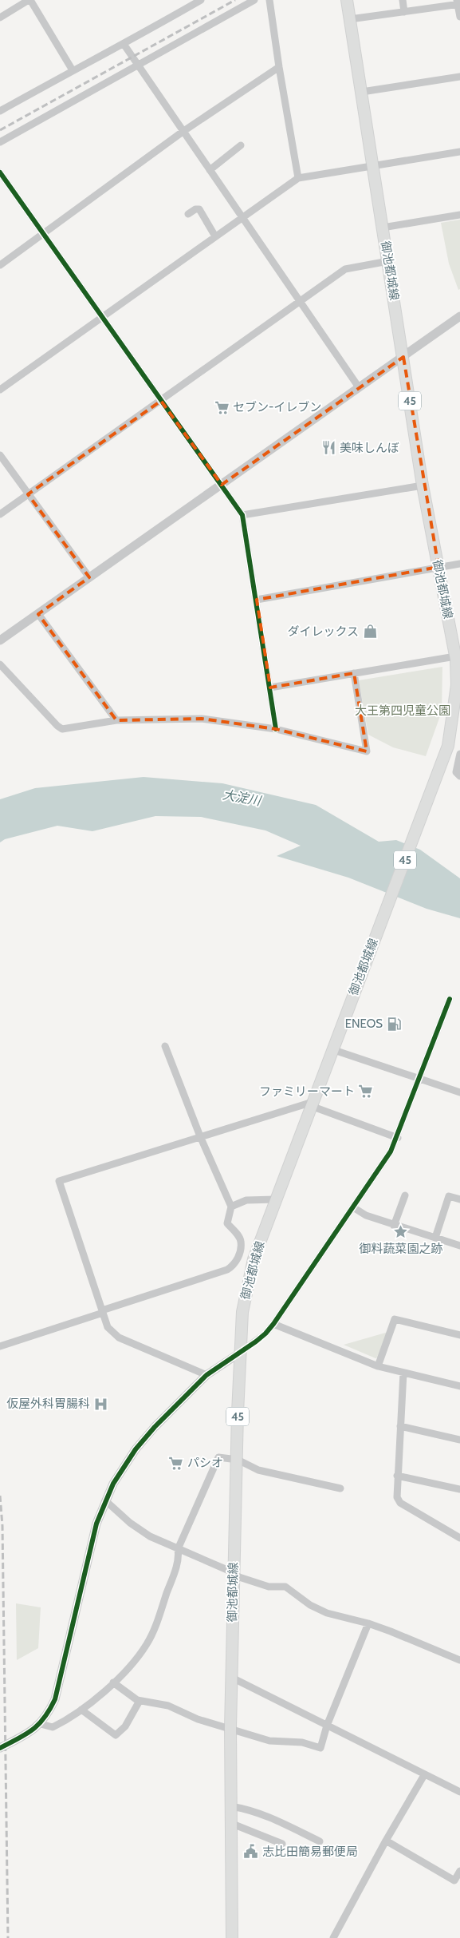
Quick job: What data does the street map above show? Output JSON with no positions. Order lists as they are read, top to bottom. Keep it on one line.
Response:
{"streets":{"main road":["御池都城線","45"]},"water":["大淀川"],"parks":["大王第四児童公園"],"places":{"supermarket":["セブン-イレブン","ファミリーマート","パシオ"],"restaurant":["美味しんぼ"],"shop":["ダイレックス"],"fuel station":["ENEOS"],"place":["御料蔬菜園之跡"],"hospital":["仮屋外科胃腸科"],"public building":["志比田簡易郵便局"]}}
